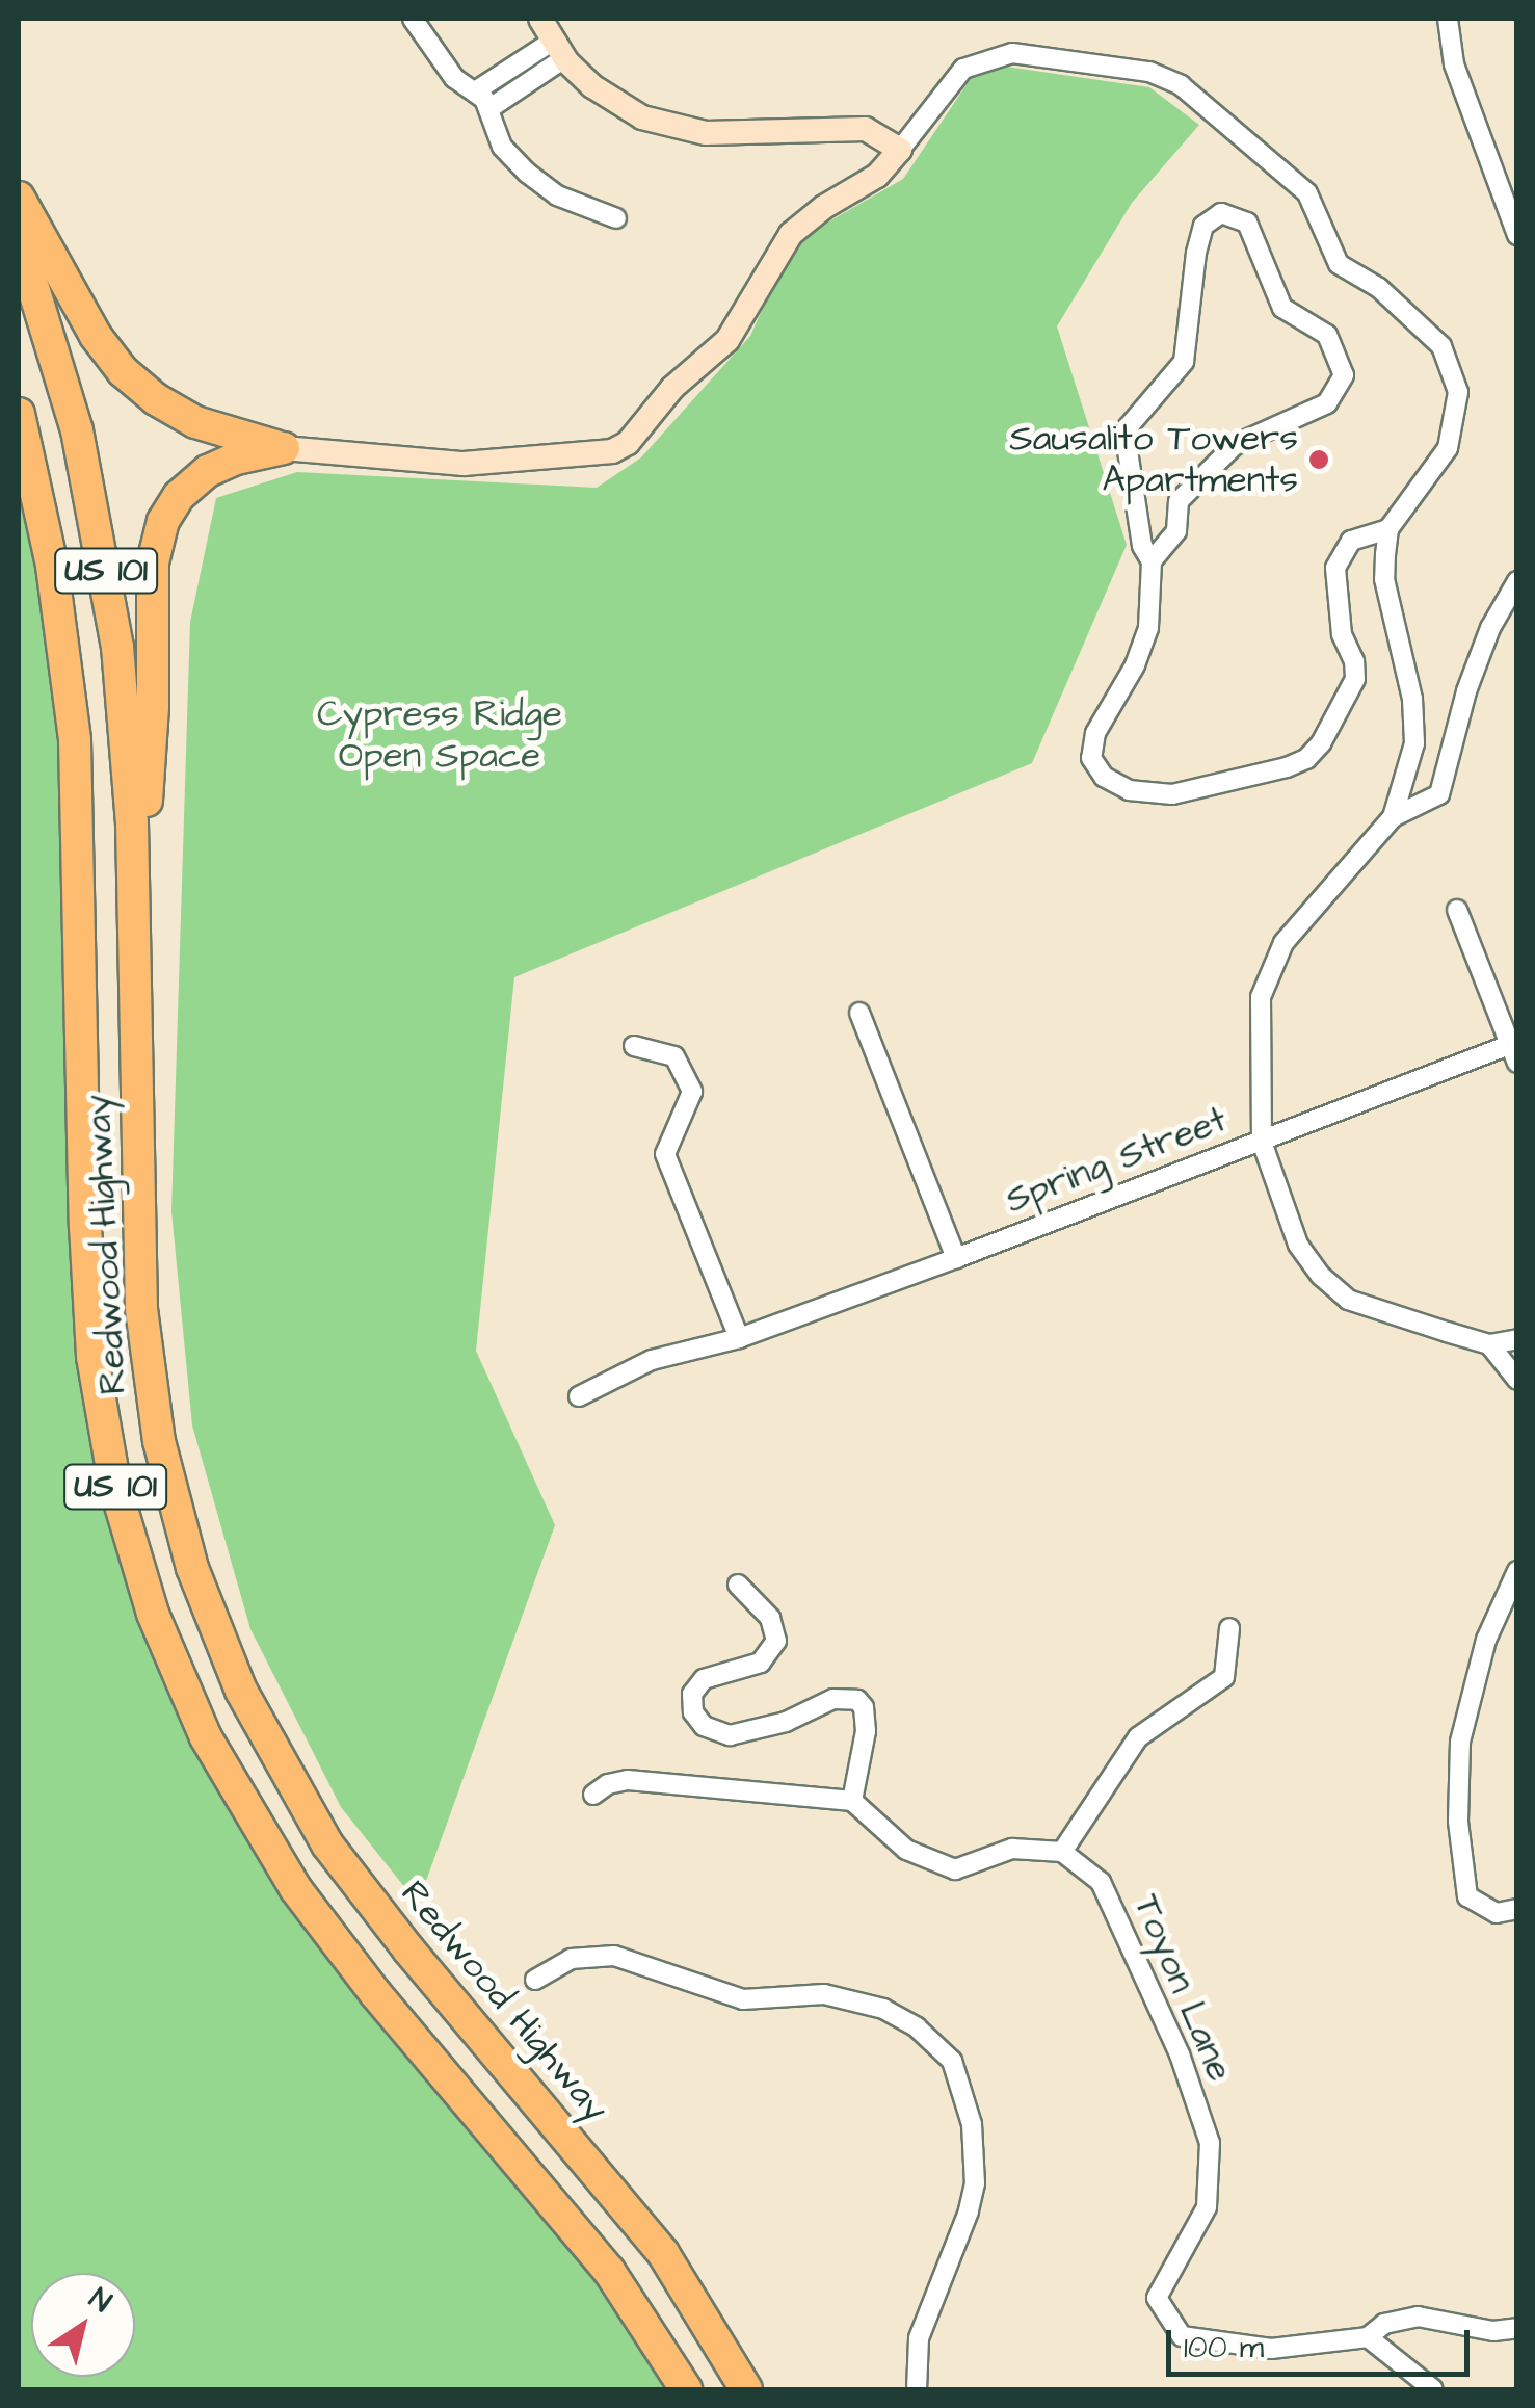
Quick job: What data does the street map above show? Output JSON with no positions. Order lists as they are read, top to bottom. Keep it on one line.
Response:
{"streets":{"highway":["US 101","Redwood Highway"],"street":["Spring Street","Toyon Lane"]},"parks":["Cypress Ridge Open Space"],"places":["Sausalito Towers Apartments"],"scale_bar":"100 m","north":"top right"}
